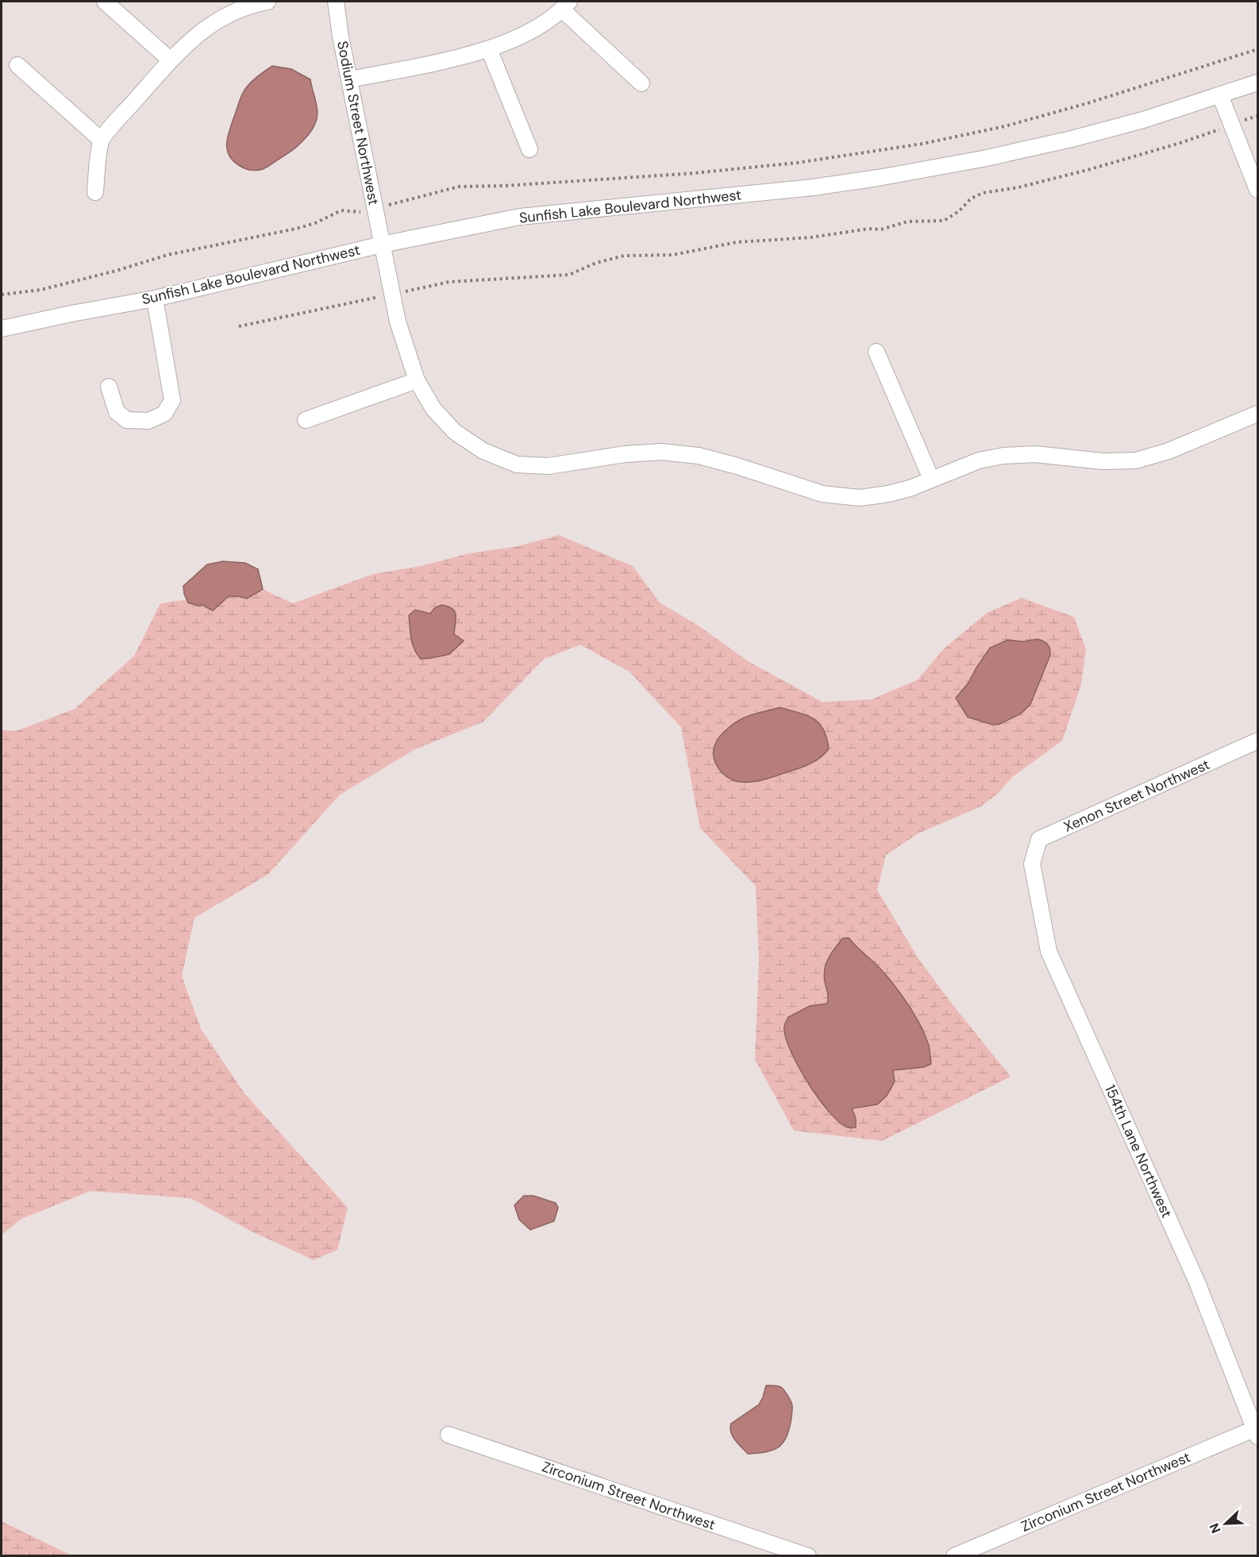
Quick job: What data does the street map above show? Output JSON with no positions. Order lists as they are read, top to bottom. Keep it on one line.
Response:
{"streets":{"street":["Sodium Street Northwest","Sunfish Lake Boulevard Northwest","Xenon Street Northwest","154th Lane Northwest","Zirconium Street Northwest"]},"crossings":[["Sodium Street Northwest","Sunfish Lake Boulevard Northwest"],["Xenon Street Northwest","154th Lane Northwest"],["154th Lane Northwest","Zirconium Street Northwest"]],"north":"bottom left"}
